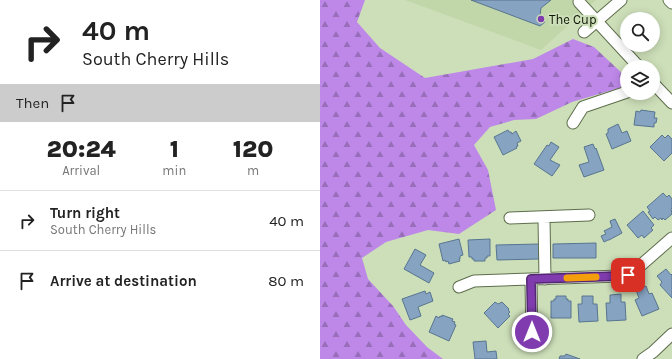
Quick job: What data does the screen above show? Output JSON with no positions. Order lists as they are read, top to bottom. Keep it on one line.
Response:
{"places":["The Cup"],"page":{"turn":["40 m","South Cherry Hills"],"then":"Then","eta":["20:24","Arrival","1","min","120","m"],"list":[{"name":"Turn right","note":"South Cherry Hills","value":"40 m"},{"name":"Arrive at destination","value":"80 m"}]}}
